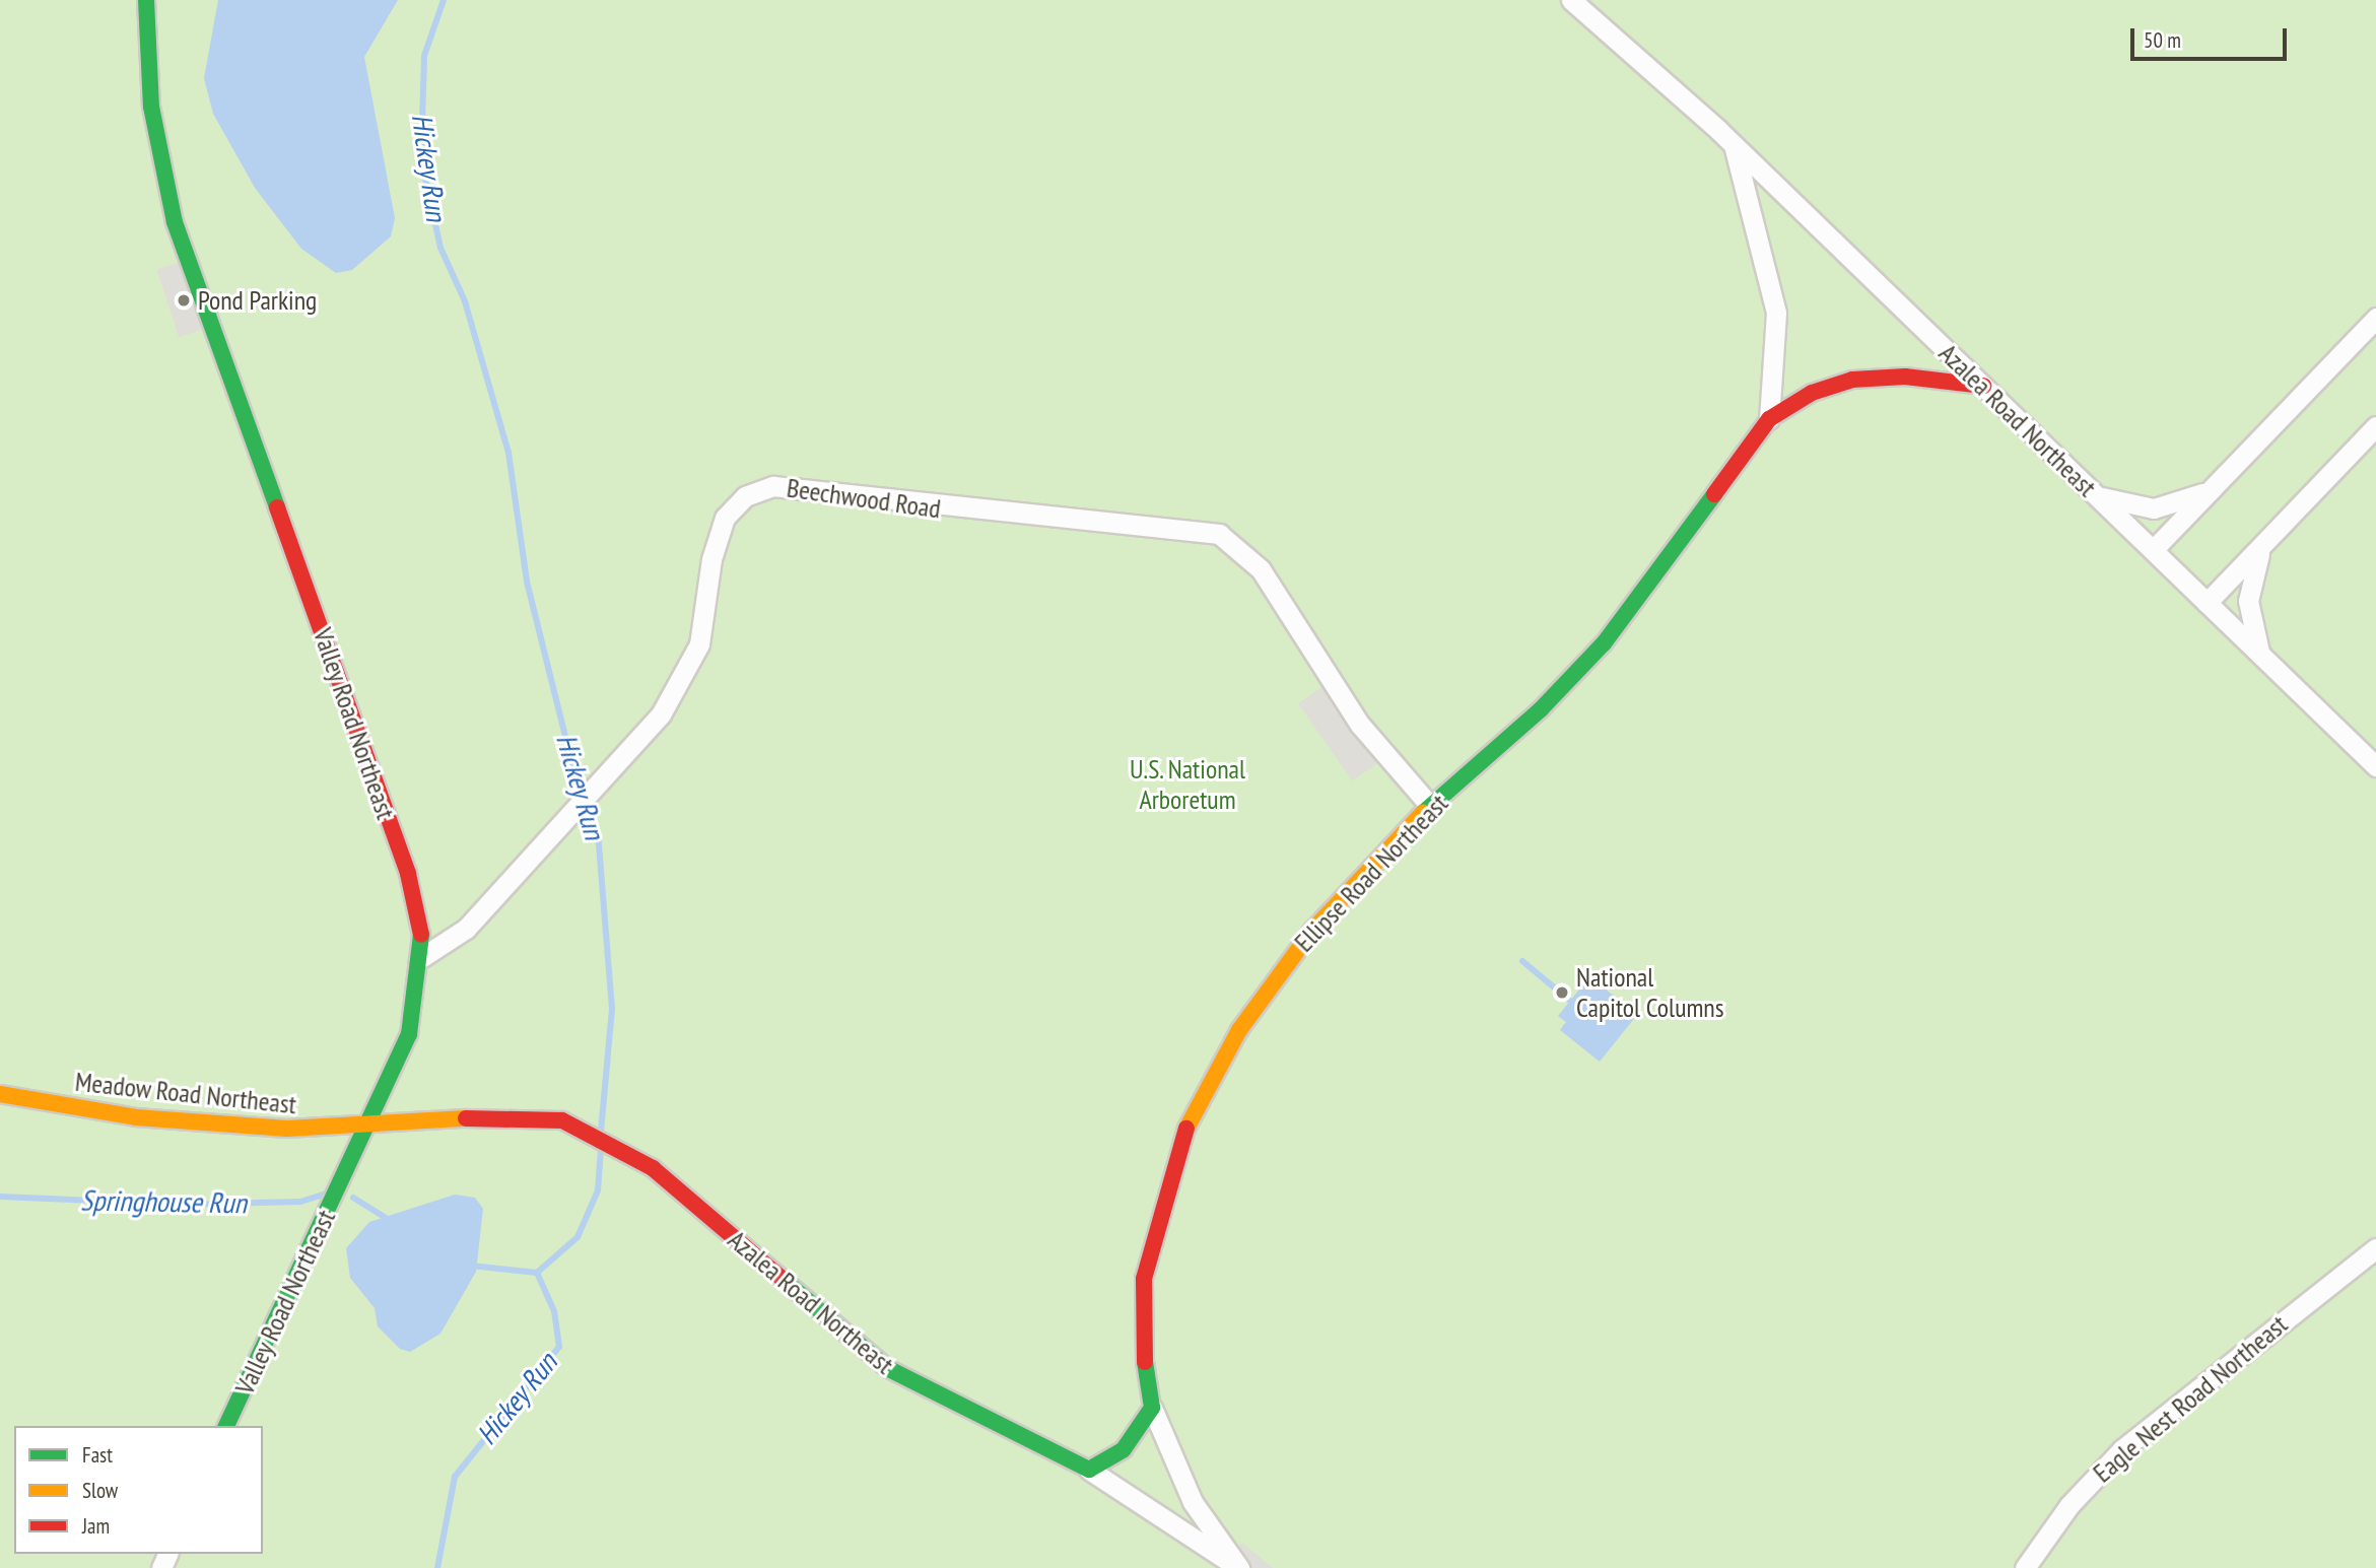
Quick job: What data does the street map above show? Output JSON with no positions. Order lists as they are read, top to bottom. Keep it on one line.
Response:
{"streets":{"street":["Azalea Road Northeast","Beechwood Road","Valley Road Northeast","Ellipse Road Northeast","Meadow Road Northeast","Eagle Nest Road Northeast"]},"crossings":[["Azalea Road Northeast","Valley Road Northeast"],["Azalea Road Northeast","Ellipse Road Northeast"],["Azalea Road Northeast","Meadow Road Northeast"],["Beechwood Road","Valley Road Northeast"],["Beechwood Road","Ellipse Road Northeast"],["Valley Road Northeast","Meadow Road Northeast"]],"water":["Hickey Run","Springhouse Run"],"parks":["U.S. National Arboretum"],"places":["Pond Parking","National Capitol Columns"],"legend":["Fast","Slow","Jam"],"scale_bar":"50 m"}
